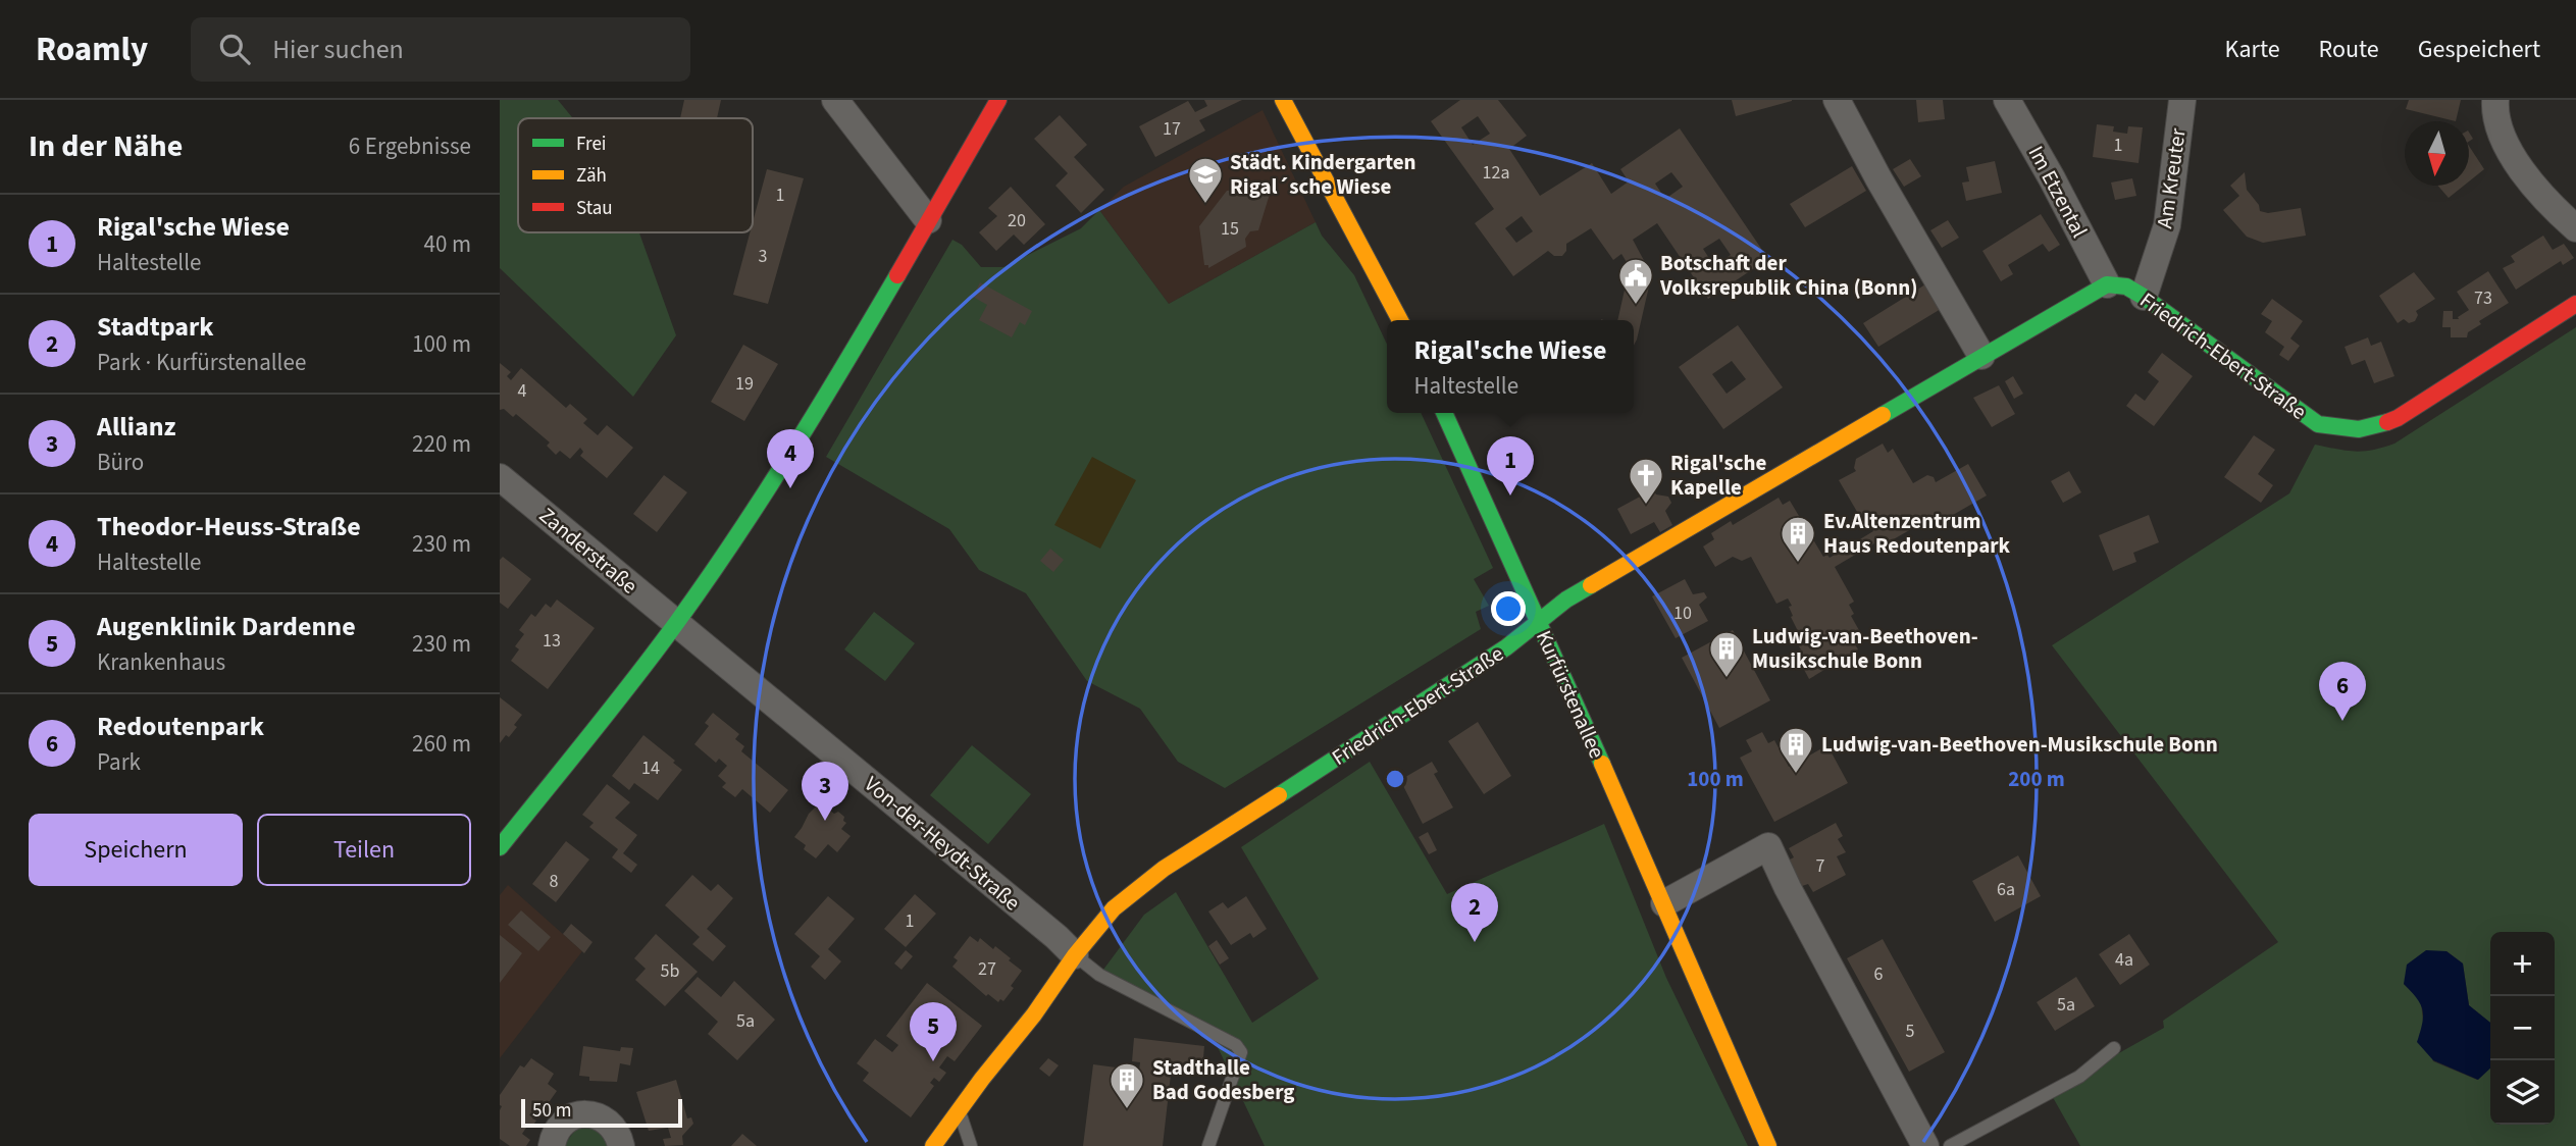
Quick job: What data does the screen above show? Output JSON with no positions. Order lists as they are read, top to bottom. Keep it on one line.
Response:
{"streets":{"street":["Am Kreuter","Im Etzental","Friedrich-Ebert-Straße","Zanderstraße","Kurfürstenallee","Von-der-Heydt-Straße"]},"crossings":[["Am Kreuter","Friedrich-Ebert-Straße"],["Im Etzental","Friedrich-Ebert-Straße"],["Friedrich-Ebert-Straße","Kurfürstenallee"],["Friedrich-Ebert-Straße","Von-der-Heydt-Straße"],["Zanderstraße","Von-der-Heydt-Straße"]],"places":{"school or university":["Städt. Kindergarten Rigal´sche Wiese"],"public building":["Botschaft der Volksrepublik China (Bonn)"],"church":["Rigal'sche Kapelle"],"building":["Ev.Altenzentrum Haus Redoutenpark","Ludwig-van-Beethoven- Musikschule Bonn","Ludwig-van-Beethoven-Musikschule Bonn","Stadthalle Bad Godesberg"]},"house_numbers":["17","1","12a","1","20","15","3","73","19","4","10","13","14","7","8","6a","1","4a","27","5b","6","5a","5a","5"],"legend":["Frei","Zäh","Stau"],"scale_bar":"50 m","north":"bottom","page":{"header":"Roamly","search":"Hier suchen","nav":["Karte","Route","Gespeichert"],"heading":["In der Nähe","6 Ergebnisse"],"list":[{"mark":"1","name":"Rigal'sche Wiese","note":"Haltestelle","value":"40 m"},{"mark":"2","name":"Stadtpark","note":"Park · Kurfürstenallee","value":"100 m"},{"mark":"3","name":"Allianz","note":"Büro","value":"220 m"},{"mark":"4","name":"Theodor-Heuss-Straße","note":"Haltestelle","value":"230 m"},{"mark":"5","name":"Augenklinik Dardenne","note":"Krankenhaus","value":"230 m"},{"mark":"6","name":"Redoutenpark","note":"Park","value":"260 m"}],"popup":["Rigal'sche Wiese","Haltestelle"],"pins":["4","1","6","3","2","5"],"buttons":["Speichern","Teilen"],"map_buttons":["+","−"],"scale":"50 m"},"rings":["100 m","200 m"]}
